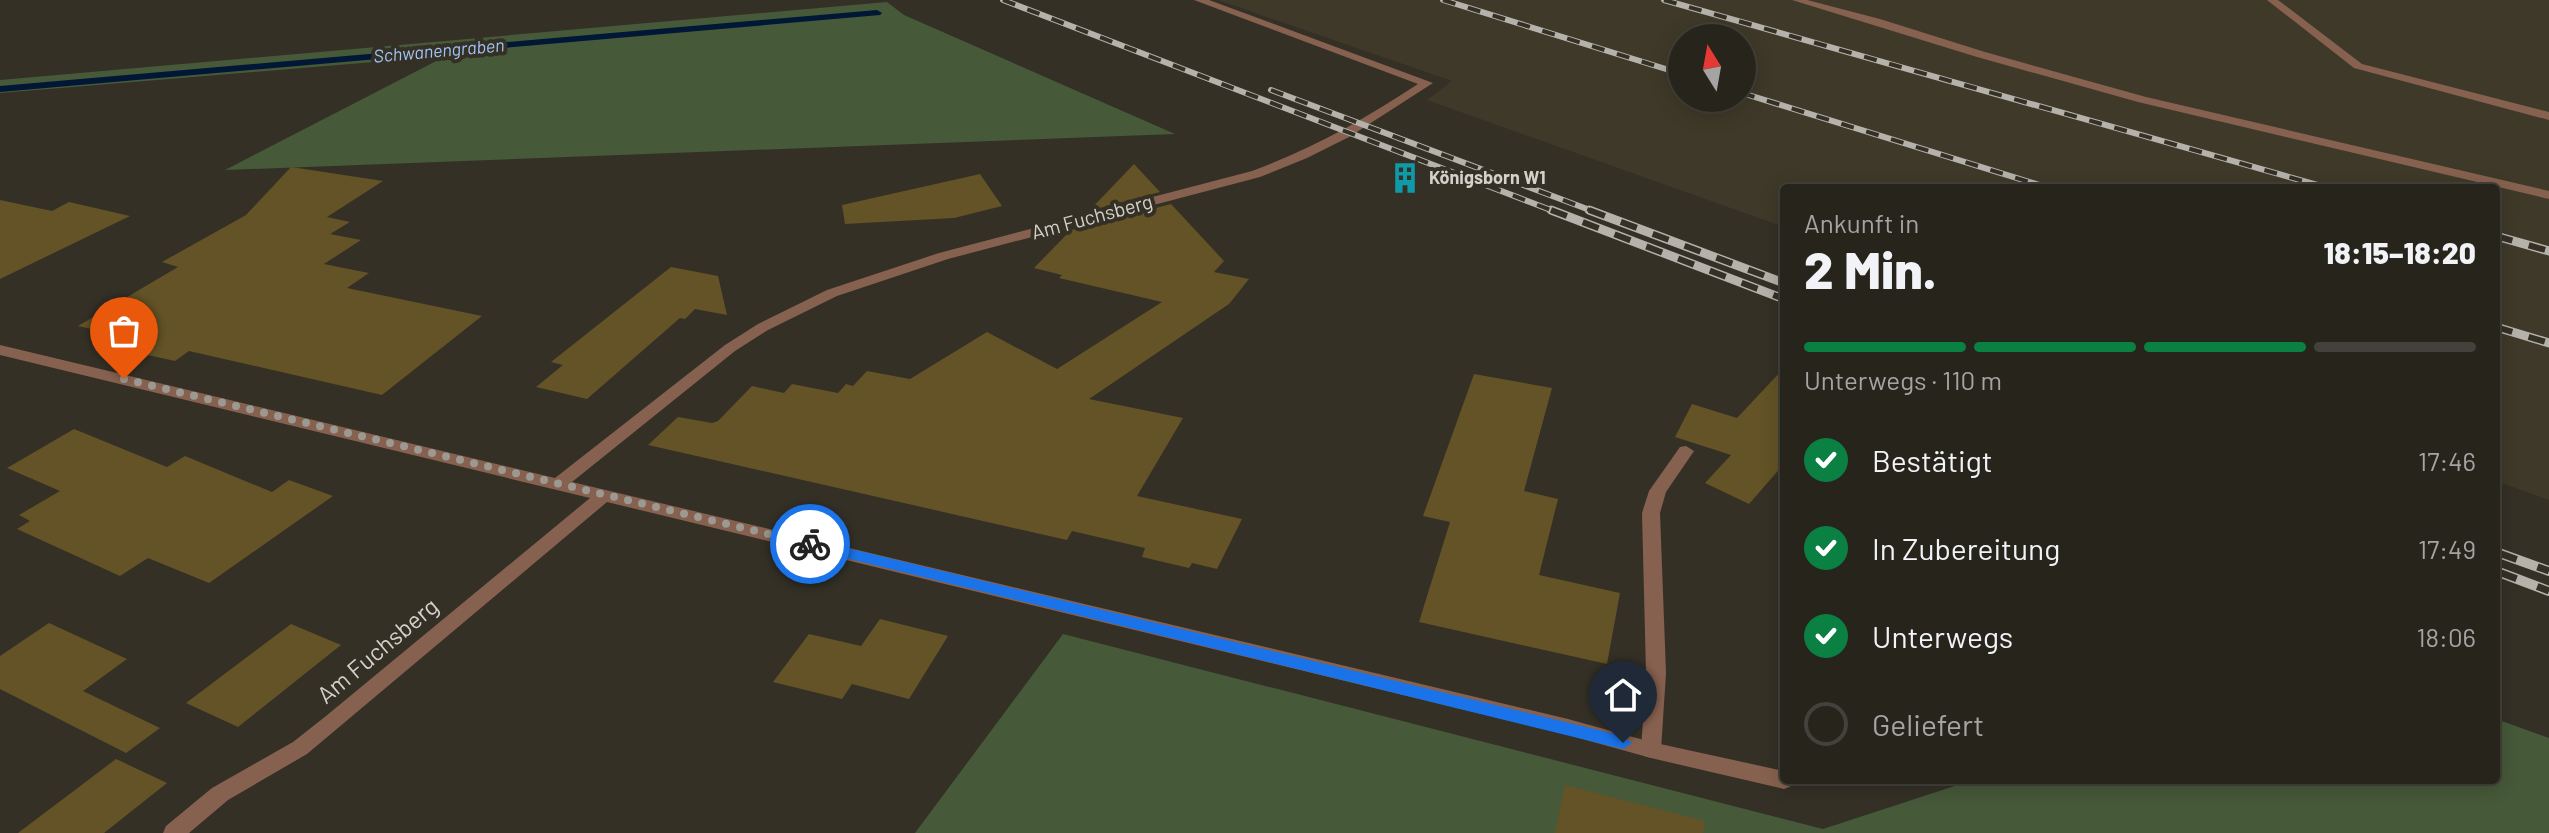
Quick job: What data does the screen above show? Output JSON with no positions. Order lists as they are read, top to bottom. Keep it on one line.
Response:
{"streets":{"street":["Am Fuchsberg"]},"water":["Schwanengraben"],"places":{"building":["Königsborn W1"]},"north":"top","page":{"heading":["2 Min.","Ankunft in","18:15–18:20"],"bar":"Unterwegs · 110 m","list":[["Bestätigt","17:46"],["In Zubereitung","17:49"],["Unterwegs","18:06"],"Geliefert"]}}
